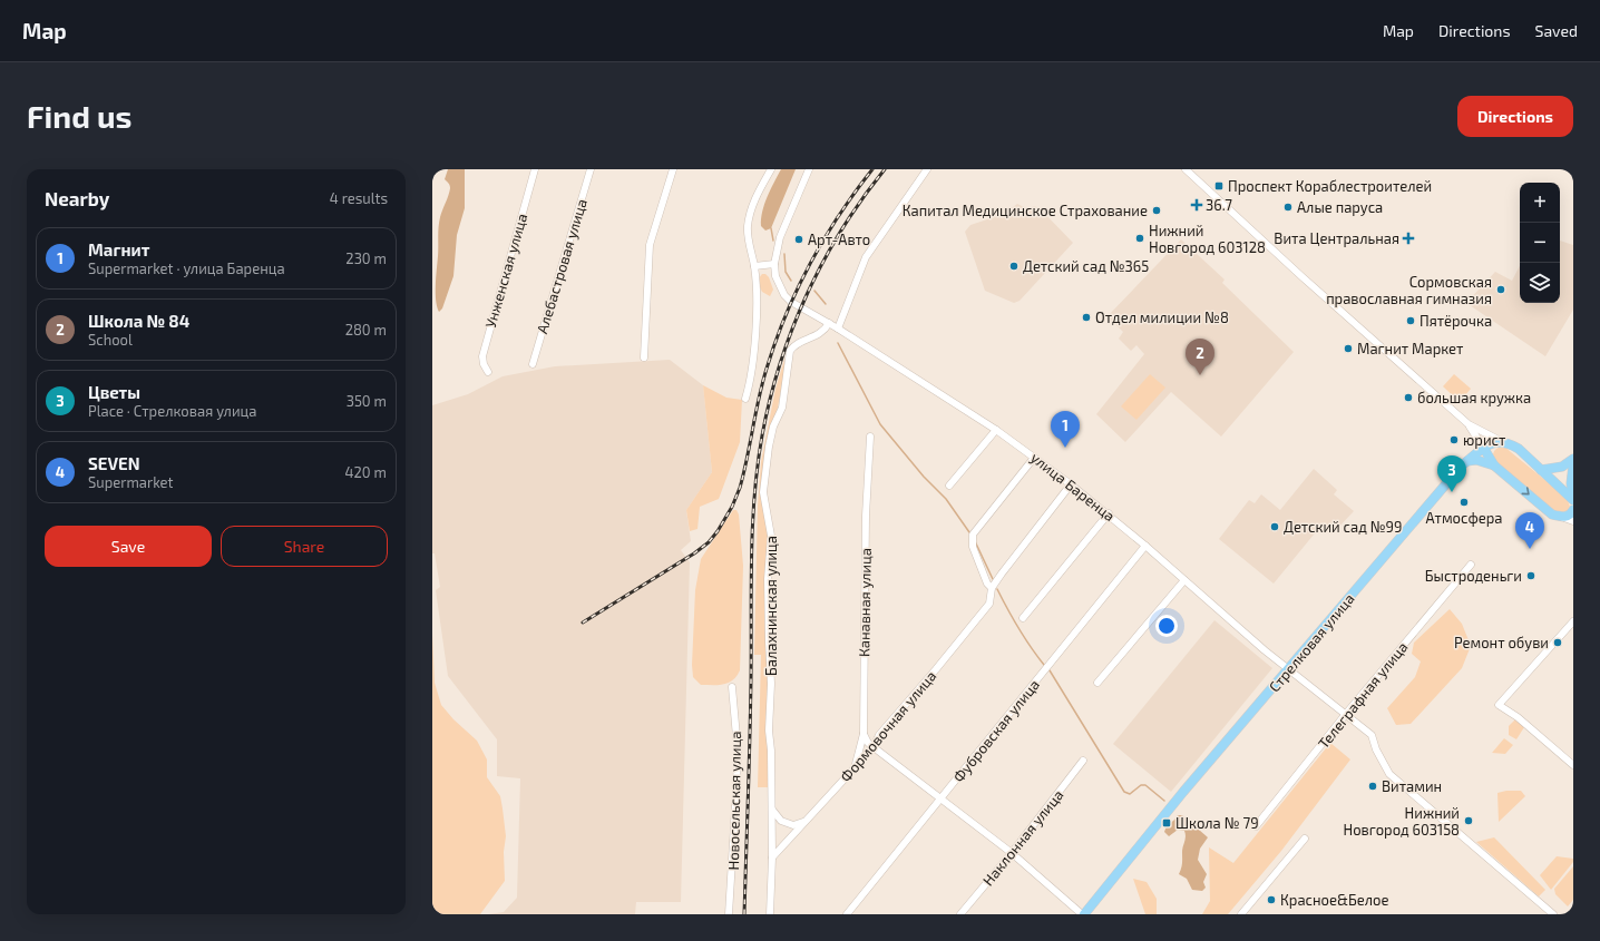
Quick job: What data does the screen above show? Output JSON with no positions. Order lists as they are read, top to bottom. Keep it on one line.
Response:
{"streets":{"main road":["Стрелковая улица"],"street":["Алебастровая улица","Унженская улица","улица Баренца","Канавная улица","Балахнинская улица","Телеграфная улица","Формовочная улица","Фубровская улица","Новосельская улица","Наклонная улица"]},"crossings":[["улица Баренца","Балахнинская улица"],["улица Баренца","Стрелковая улица"],["улица Баренца","Телеграфная улица"],["улица Баренца","Формовочная улица"],["улица Баренца","Фубровская улица"],["Канавная улица","Формовочная улица"],["Балахнинская улица","Формовочная улица"]],"places":{"transit":["Проспект Кораблестроителей","Школа № 79"],"health":["36.7","Вита Центральная"],"other":["Алые паруса","Капитал Медицинское Страхование","Нижний Новгород 603128","Арт-Авто","Детский сад №365","Сормовская православная гимназия","Отдел милиции №8","Пятёрочка","Магнит Маркет","большая кружка","юрист","Атмосфера","Детский сад №99","Быстроденьги","Ремонт обуви","Витамин","Нижний Новгород 603158","Красное&Белое"]},"page":{"header":"Map","nav":["Map","Directions","Saved"],"buttons":["Directions",["Save","Share"]],"title":"Find us","heading":["Nearby","4 results"],"map_buttons":["+","−"],"list":[{"mark":"1","name":"Магнит","note":"Supermarket · улица Баренца","value":"230 m"},{"mark":"2","name":"Школа № 84","note":"School","value":"280 m"},{"mark":"3","name":"Цветы","note":"Place · Стрелковая улица","value":"350 m"},{"mark":"4","name":"SEVEN","note":"Supermarket","value":"420 m"}],"pins":["2","1","3","4"]}}
